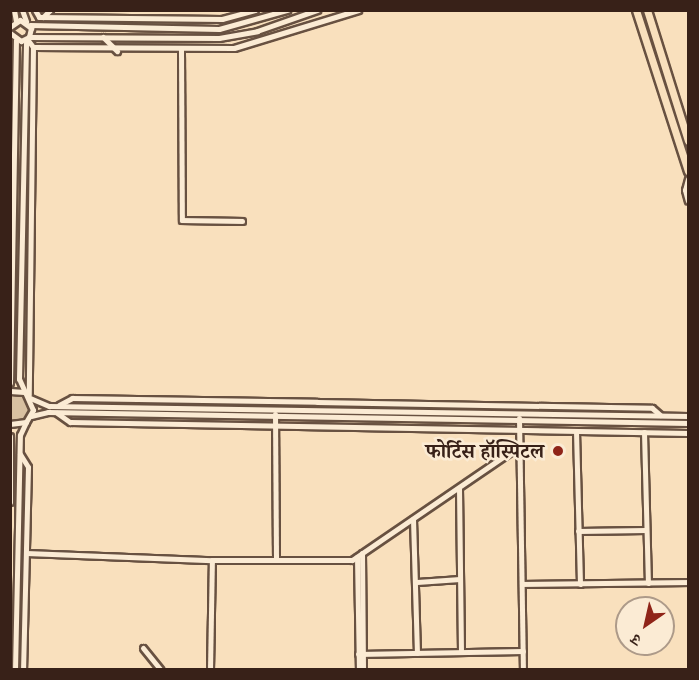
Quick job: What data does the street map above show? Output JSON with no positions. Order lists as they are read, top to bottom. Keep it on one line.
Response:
{"places":["फोर्टिस हॉस्पिटल"],"north":"bottom left"}
